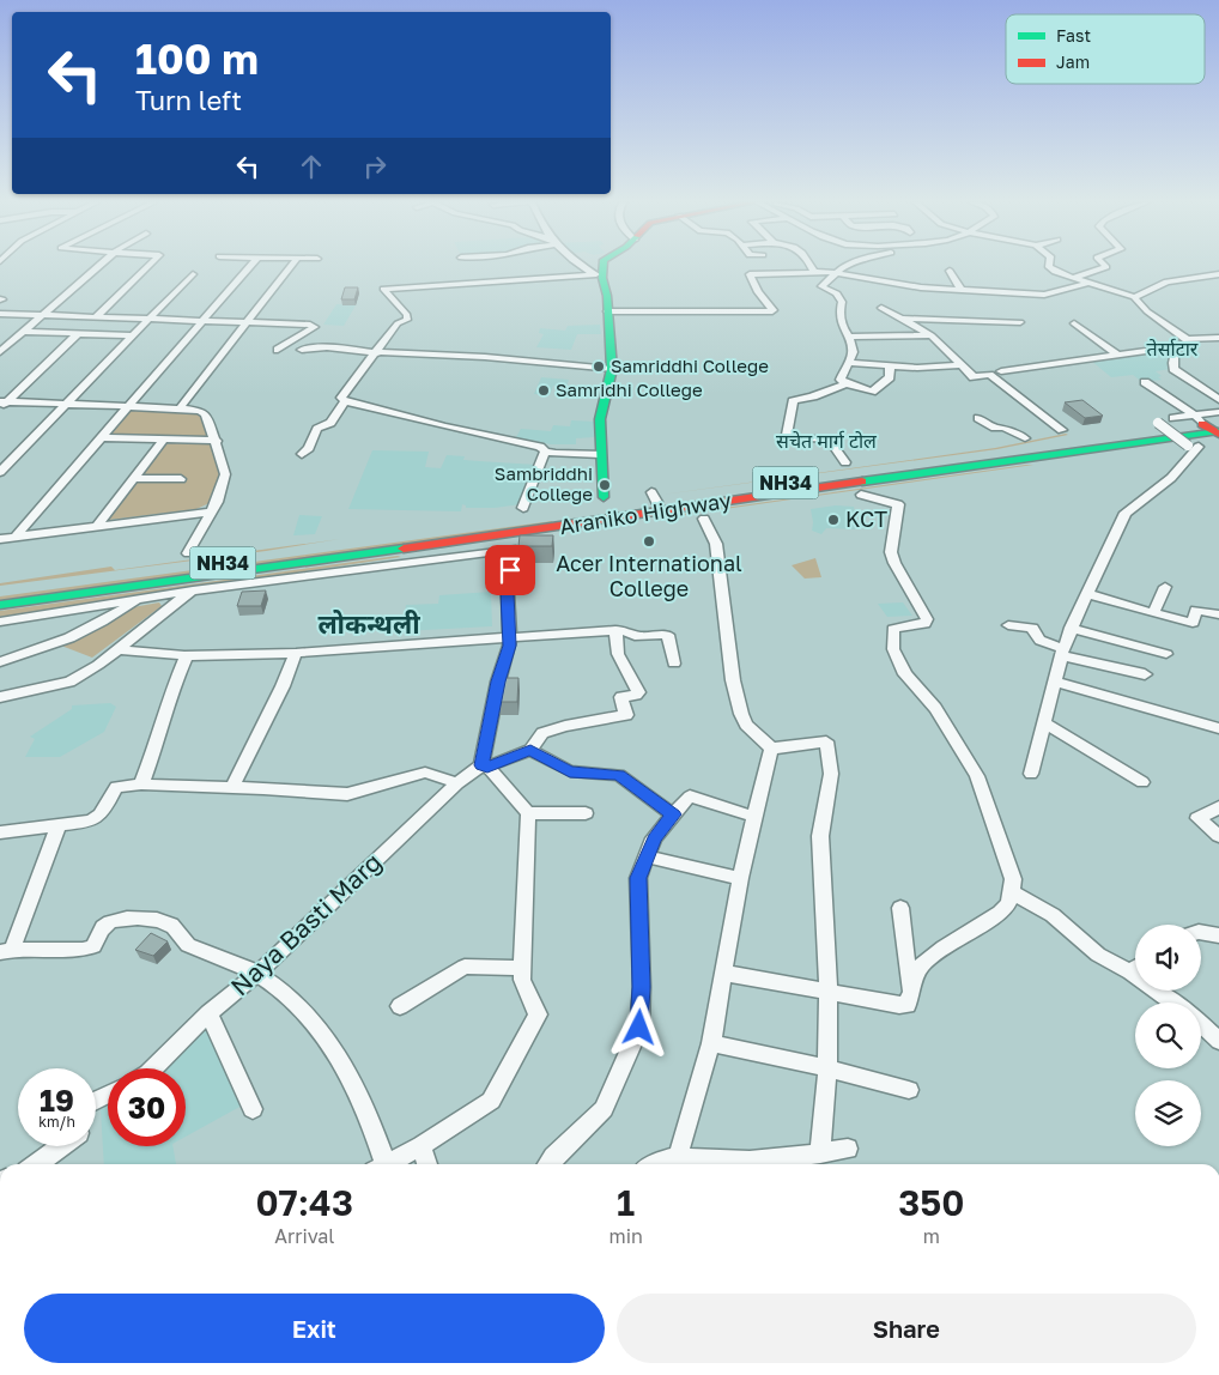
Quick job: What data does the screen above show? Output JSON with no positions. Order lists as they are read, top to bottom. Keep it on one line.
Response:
{"streets":{"main road":["NH34","Araniko Highway"],"street":["Naya Basti Marg"]},"districts":["तेर्साटार","सचेत मार्ग टोल","लोकन्थली"],"places":["Samriddhi College","Samridhi College","Sambriddhi College","KCT","Acer International College"],"legend":["Fast","Jam"],"page":{"turn":["100 m","Turn left"],"speed":"19 km/h","limit":"30","eta":["07:43","Arrival","1","min","350","m"],"buttons":["Exit","Share"]}}
